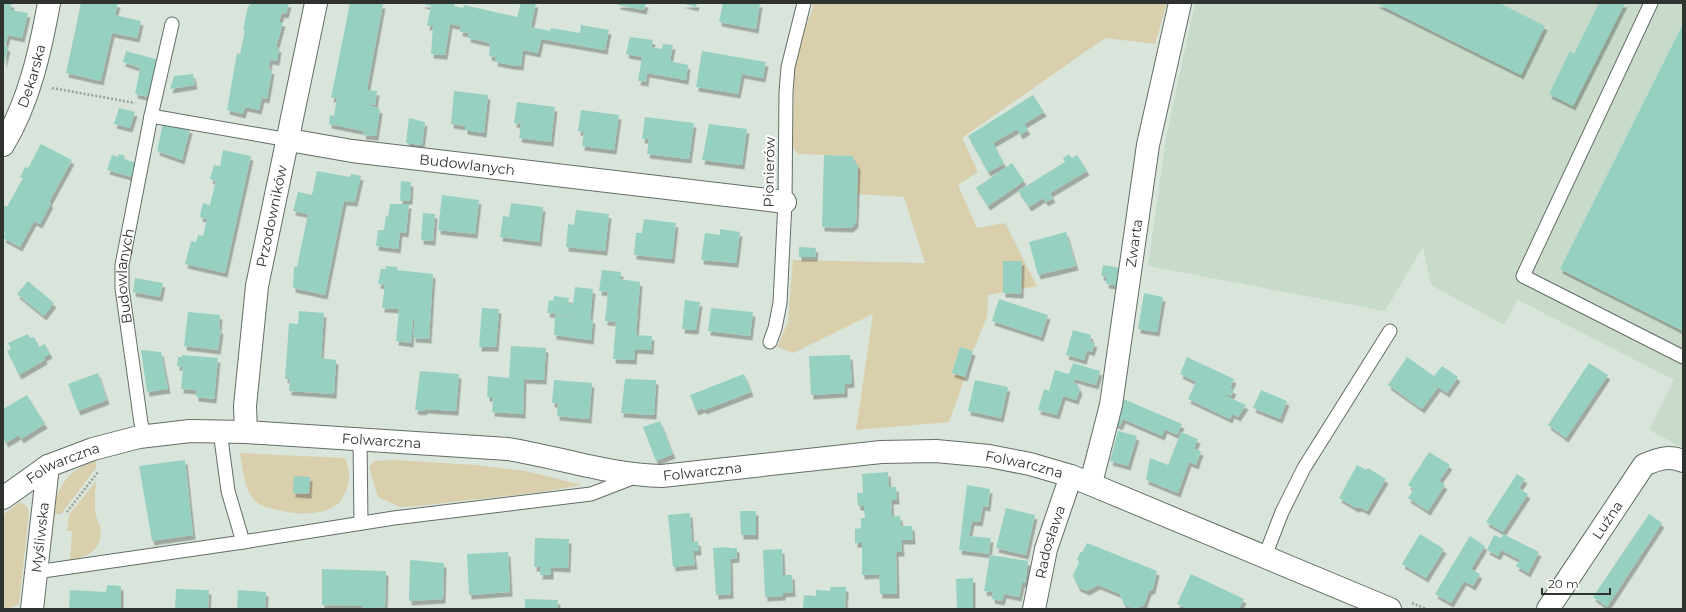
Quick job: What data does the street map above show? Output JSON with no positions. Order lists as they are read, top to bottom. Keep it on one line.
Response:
{"streets":{"street":["Dekarska","Budowlanych","Przodowników","Zwarta","Folwarczna","Luźna","Myśliwska","Radosława"],"lane":["Pionierów"]},"crossings":[["Budowlanych","Pionierów"],["Budowlanych","Przodowników"],["Budowlanych","Folwarczna"],["Przodowników","Folwarczna"],["Zwarta","Folwarczna"],["Folwarczna","Myśliwska"],["Folwarczna","Radosława"]],"scale_bar":"20 m"}
